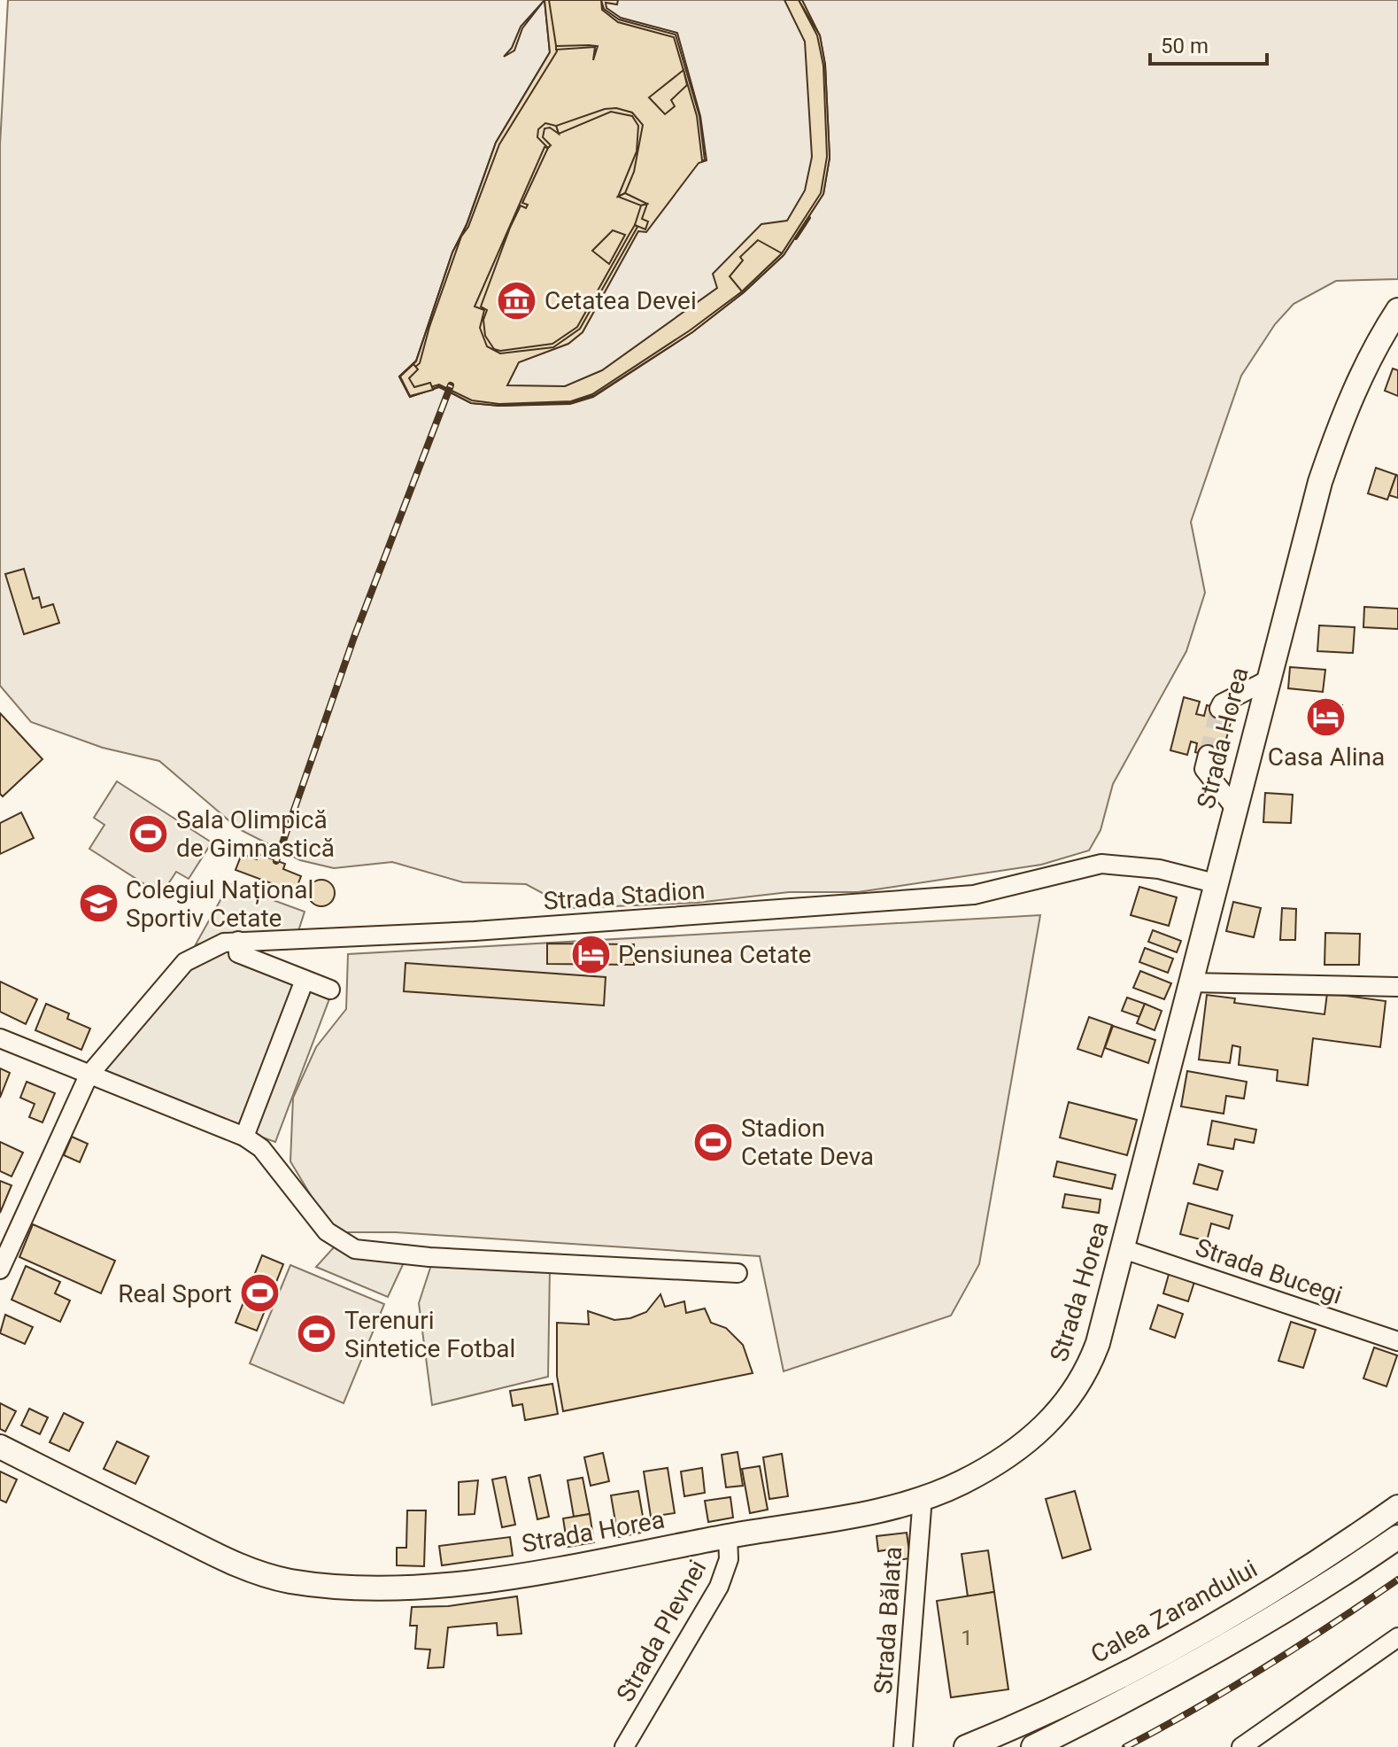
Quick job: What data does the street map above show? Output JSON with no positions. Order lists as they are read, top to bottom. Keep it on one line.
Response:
{"streets":{"main road":["Strada Horea","Calea Zarandului"],"street":["Strada Stadion","Strada Bucegi","Strada Bălata","Strada Plevnei"]},"crossings":[["Strada Horea","Strada Stadion"],["Strada Horea","Strada Bucegi"],["Strada Horea","Strada Bălata"],["Strada Horea","Strada Plevnei"]],"places":{"museum":["Cetatea Devei"],"hotel":["Casa Alina","Pensiunea Cetate"],"sports":["Sala Olimpică de Gimnastică","Stadion Cetate Deva","Real Sport","Terenuri Sintetice Fotbal"],"school or university":["Colegiul Național Sportiv Cetate"]},"house_numbers":["1"],"scale_bar":"50 m"}
